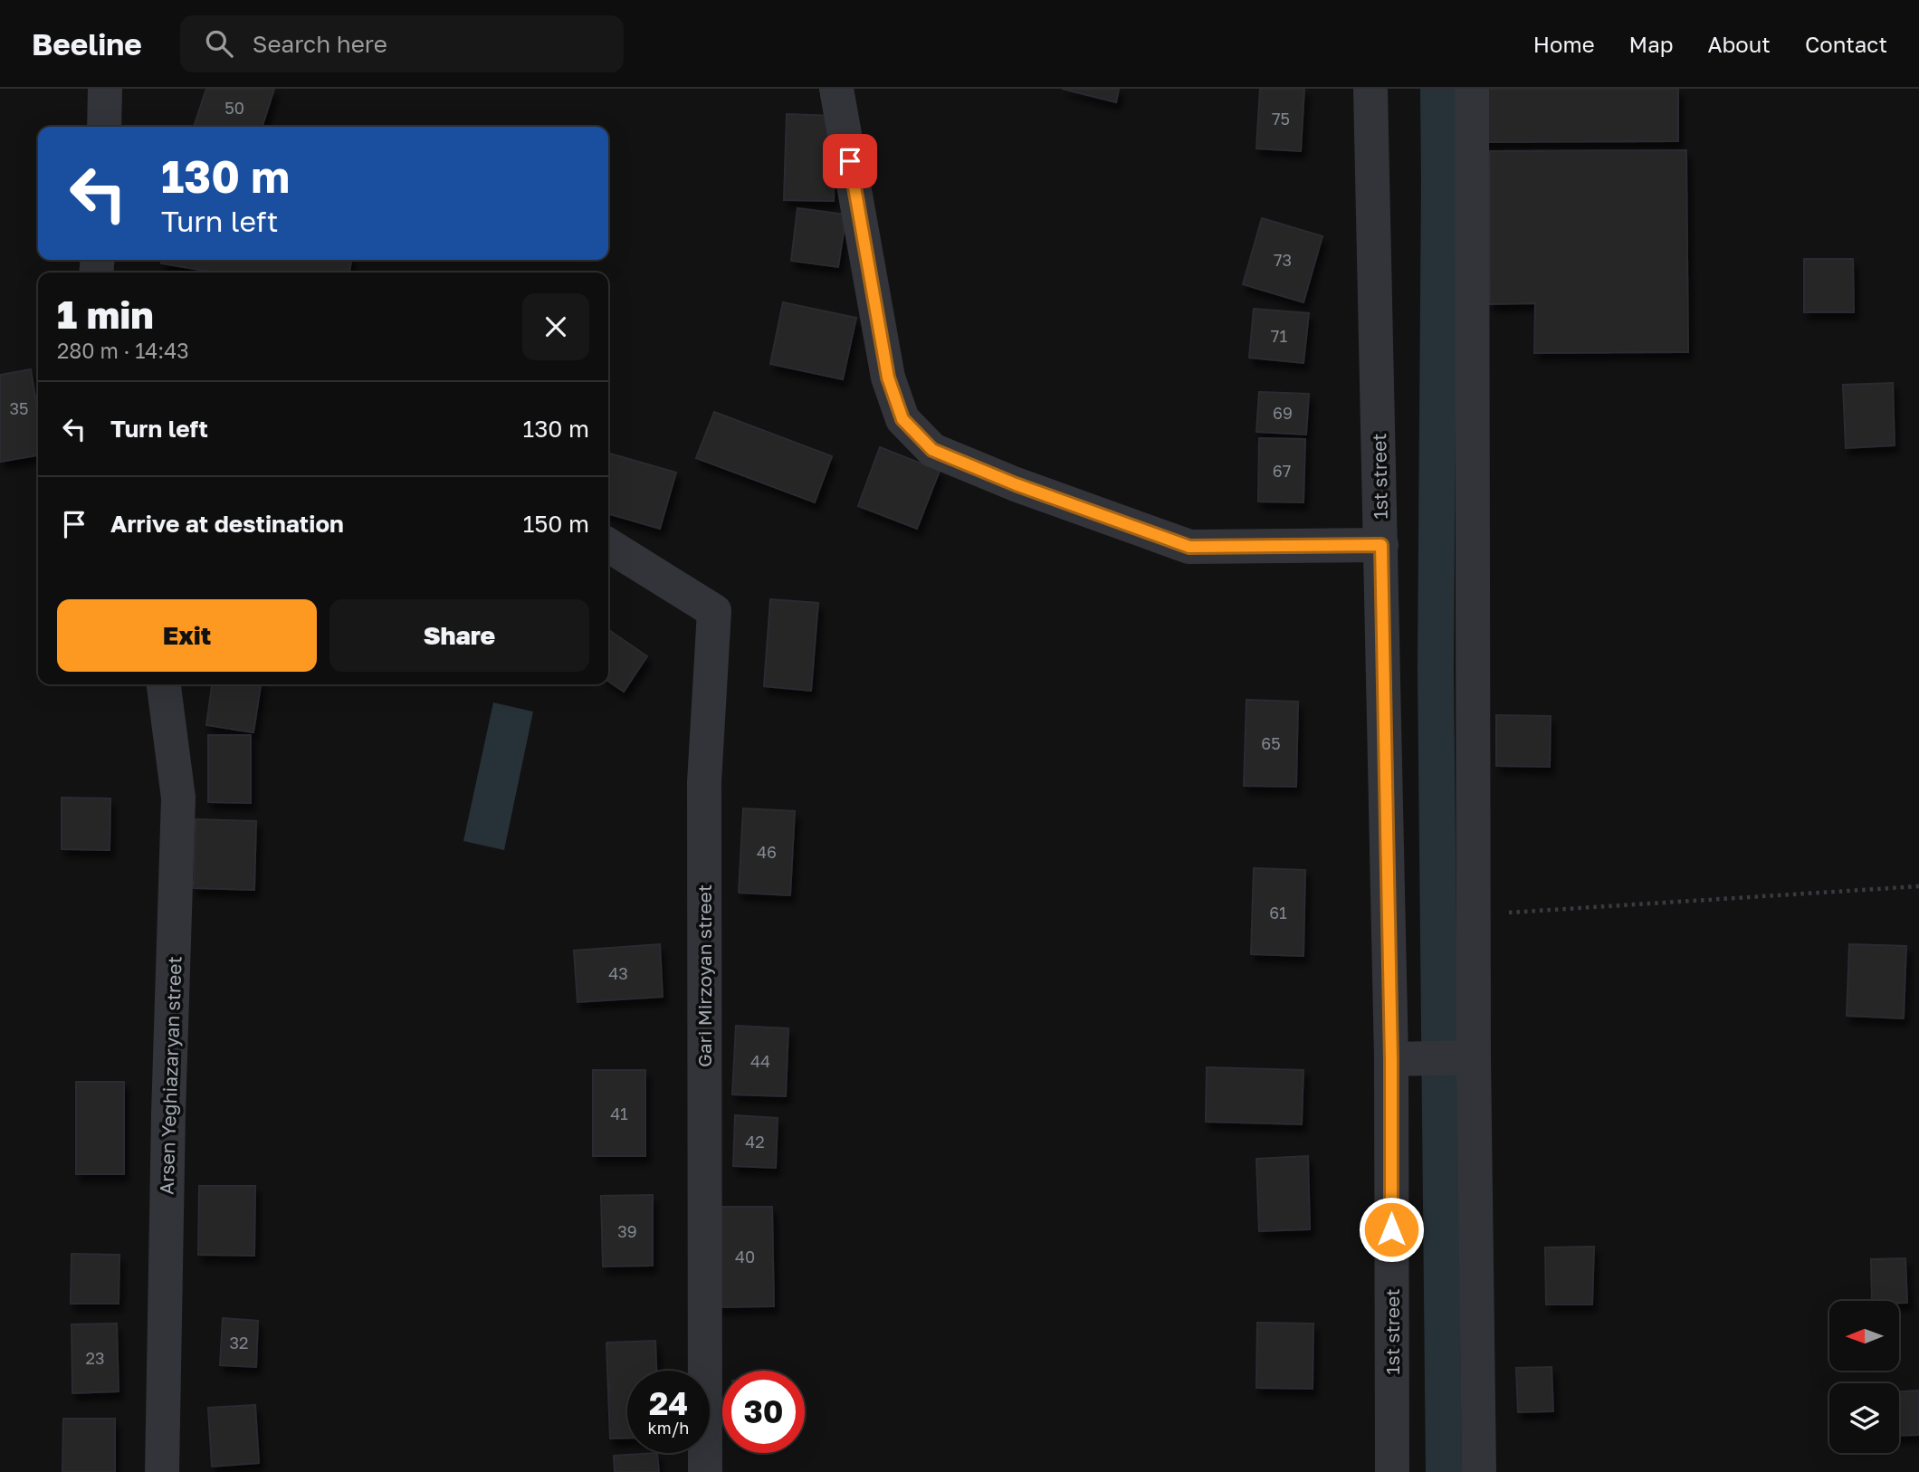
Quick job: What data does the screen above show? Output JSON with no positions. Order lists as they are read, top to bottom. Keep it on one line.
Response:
{"streets":{"street":["1st street","Gari Mirzoyan street","Arsen Yeghiazaryan street"]},"house_numbers":["50","75","73","71","35","69","67","65","46","61","43","44","41","42","39","40","32","23"],"north":"left","page":{"header":"Beeline","search":"Search here","nav":["Home","Map","About","Contact"],"turn":["130 m","Turn left"],"heading":["1 min","280 m · 14:43"],"list":[{"name":"Turn left","value":"130 m"},{"name":"Arrive at destination","value":"150 m"}],"buttons":["Exit","Share"],"speed":"24 km/h","limit":"30"}}
